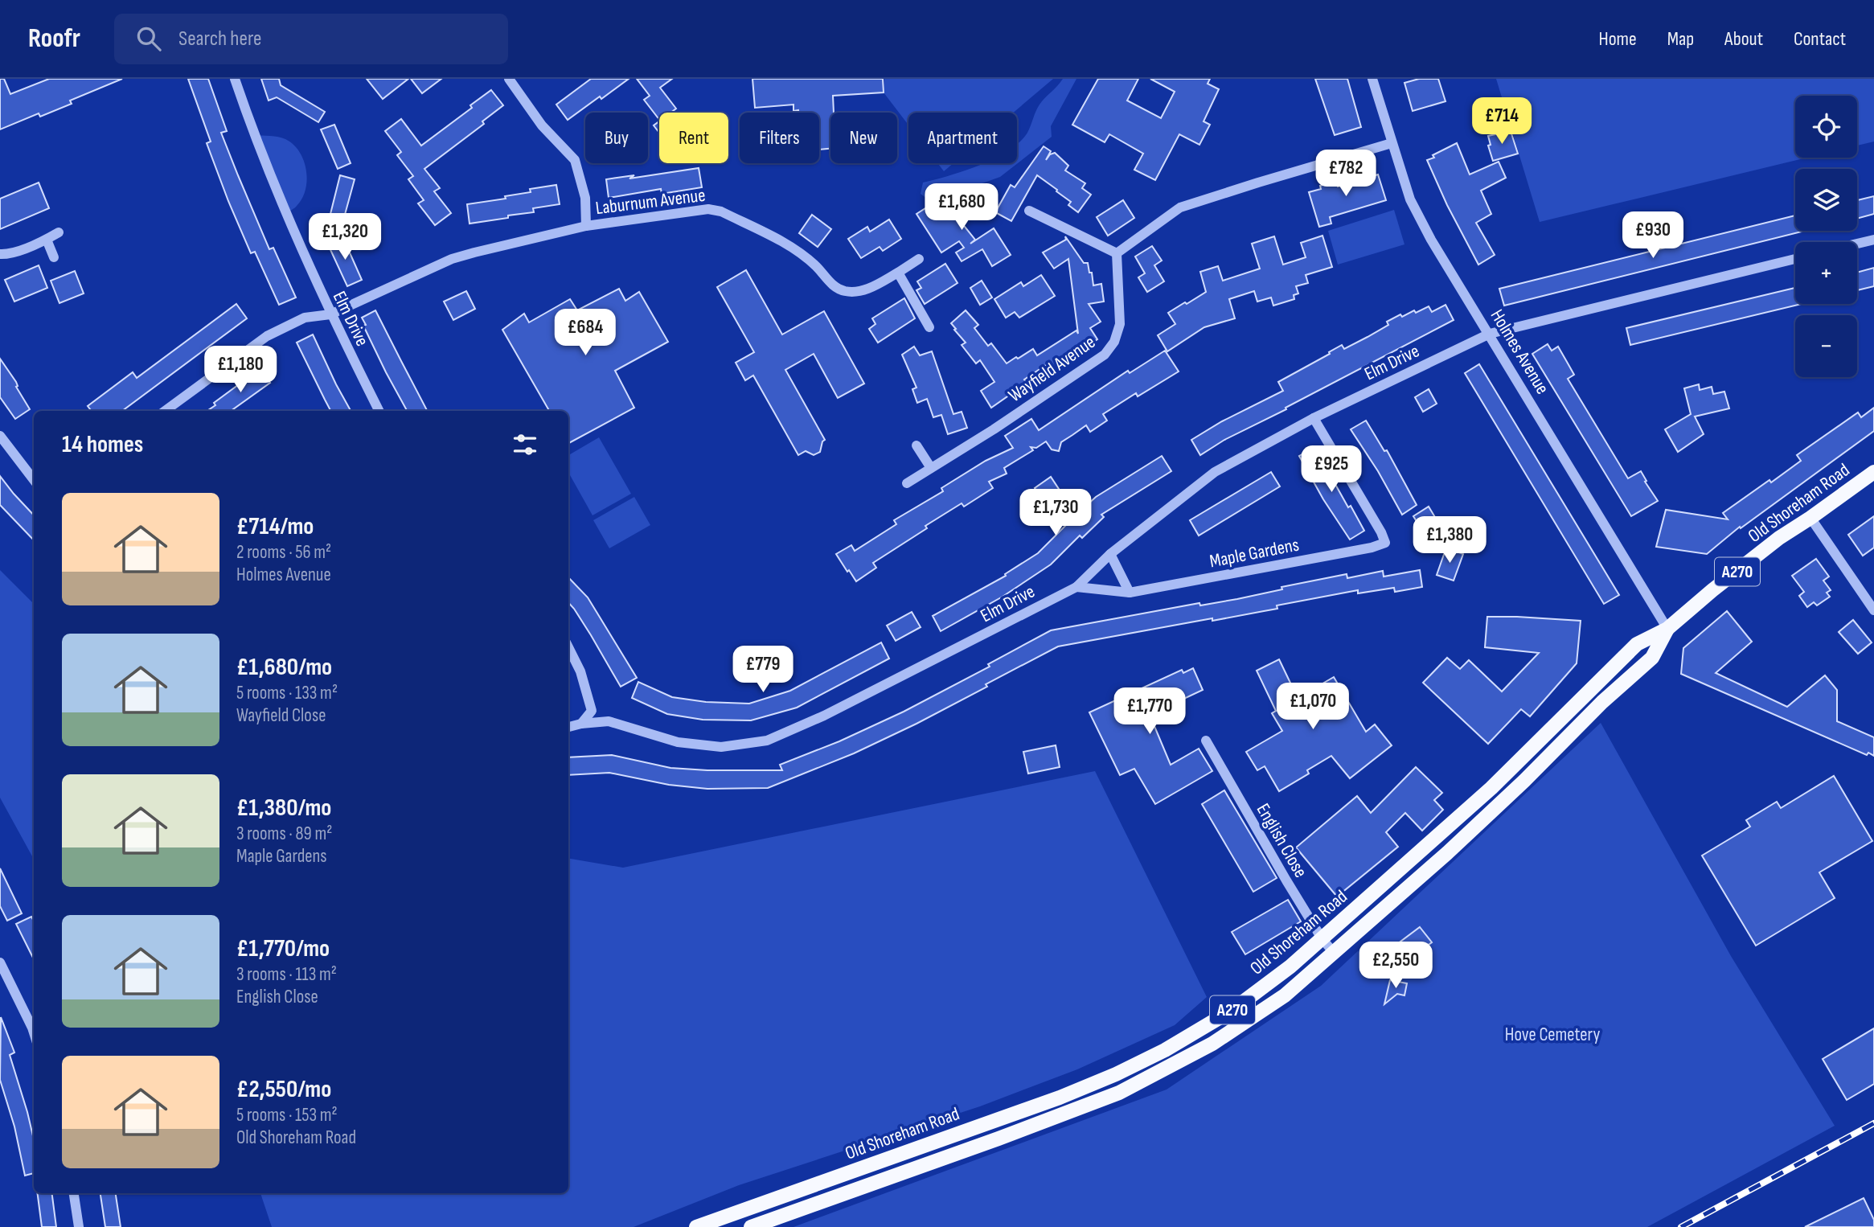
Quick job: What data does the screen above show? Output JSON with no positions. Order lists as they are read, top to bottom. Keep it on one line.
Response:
{"streets":{"main road":["Old Shoreham Road","A270"],"street":["Laburnum Avenue","Elm Drive","Holmes Avenue","Wayfield Avenue","Maple Gardens","English Close"]},"crossings":[["Laburnum Avenue","Elm Drive"],["Elm Drive","Holmes Avenue"],["Elm Drive","Maple Gardens"],["Holmes Avenue","Old Shoreham Road"],["Old Shoreham Road","English Close"]],"parks":["Hove Cemetery"],"page":{"header":"Roofr","search":"Search here","nav":["Home","Map","About","Contact"],"map_buttons":["+","−"],"price":["£714","£782","£1,680","£930","£1,320","£684","£1,180","£925","£1,730","£1,380","£779","£1,070","£1,770","£2,550"],"chip":["Buy","Rent","Filters","New","Apartment"],"heading":"14 homes","list":[{"name":"£714/mo","note":"2 rooms · 56 m² · Holmes Avenue"},{"name":"£1,680/mo","note":"5 rooms · 133 m² · Wayfield Close"},{"name":"£1,380/mo","note":"3 rooms · 89 m² · Maple Gardens"},{"name":"£1,770/mo","note":"3 rooms · 113 m² · English Close"},{"name":"£2,550/mo","note":"5 rooms · 153 m² · Old Shoreham Road"}]}}
